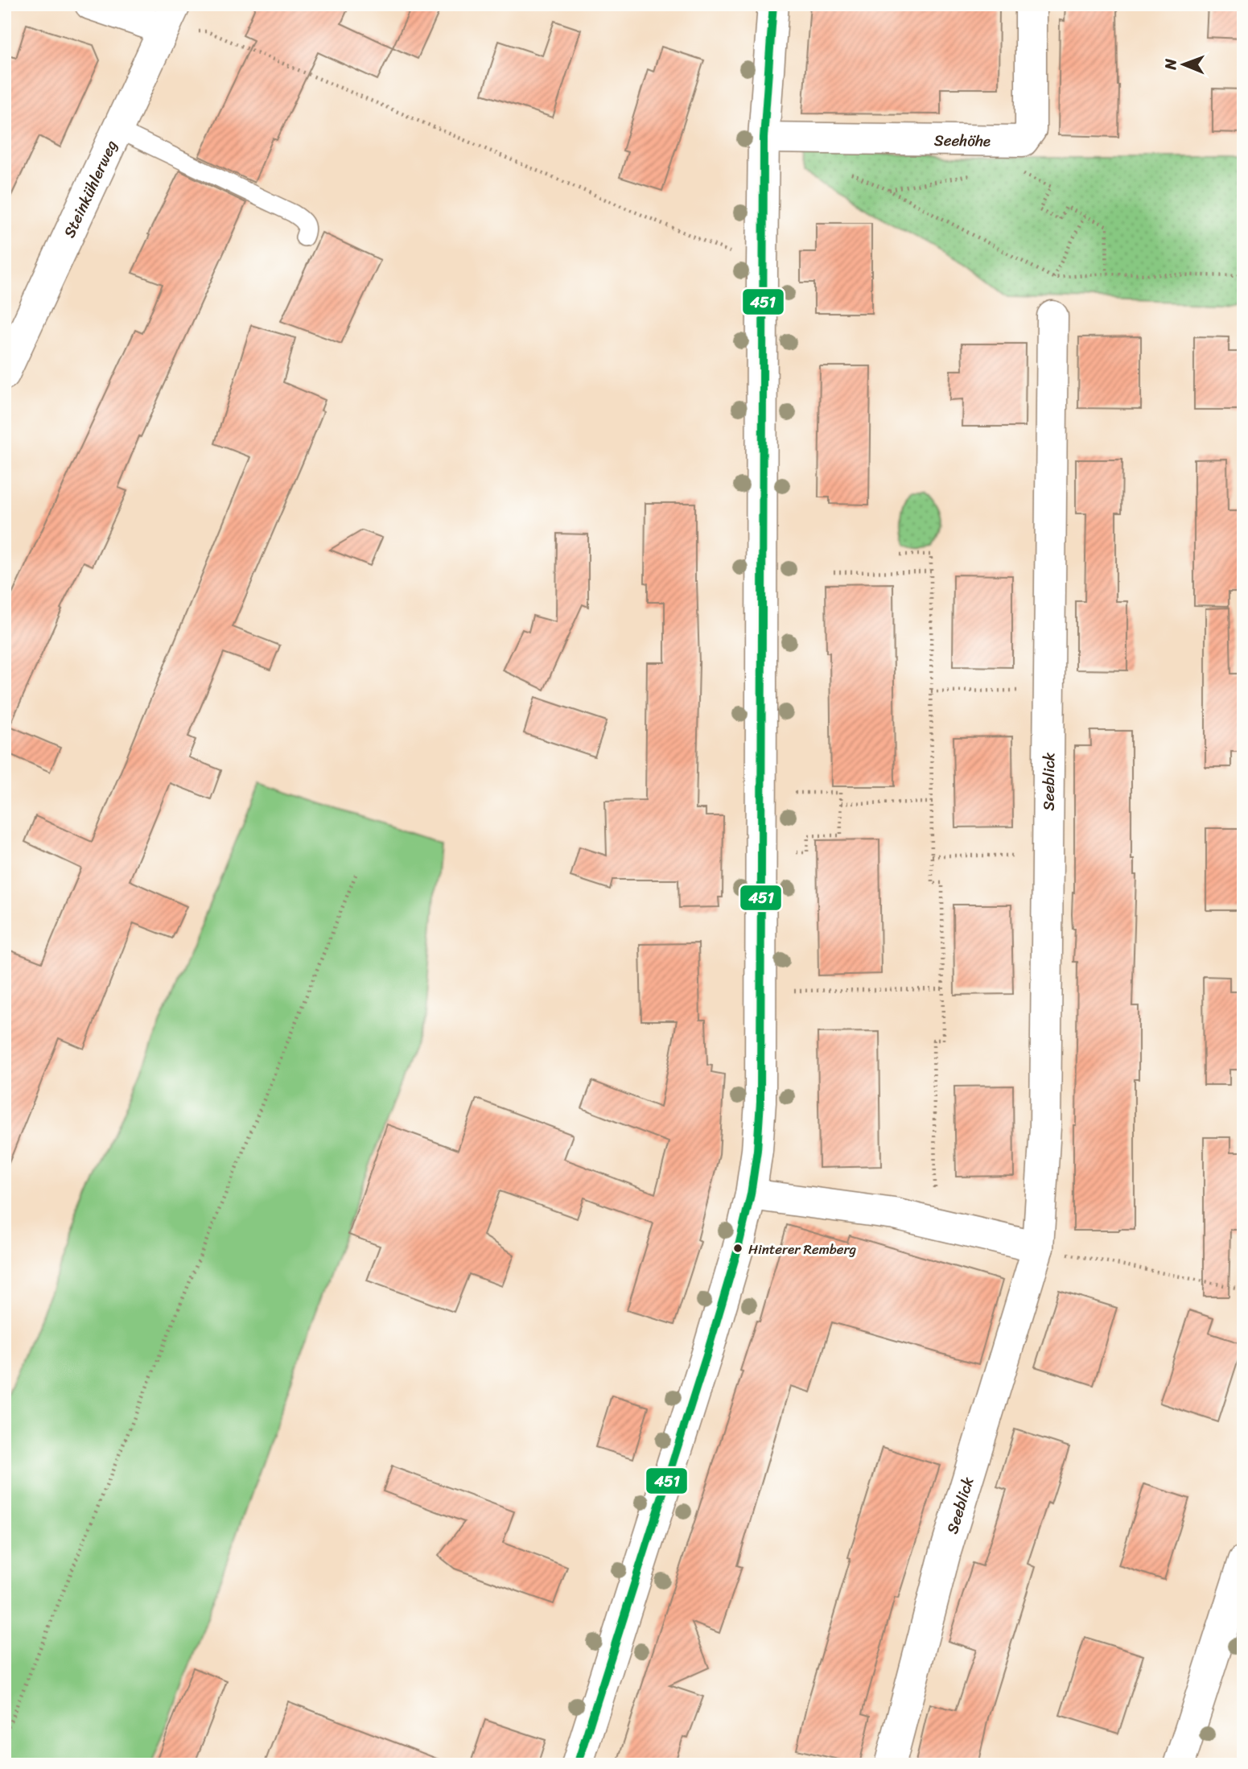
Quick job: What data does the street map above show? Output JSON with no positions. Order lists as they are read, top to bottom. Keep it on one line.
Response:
{"streets":{"street":["Seehöhe","Steinkühlerweg","Seeblick"]},"places":["Hinterer Remberg"],"lines":["transit line 451"],"north":"left"}
